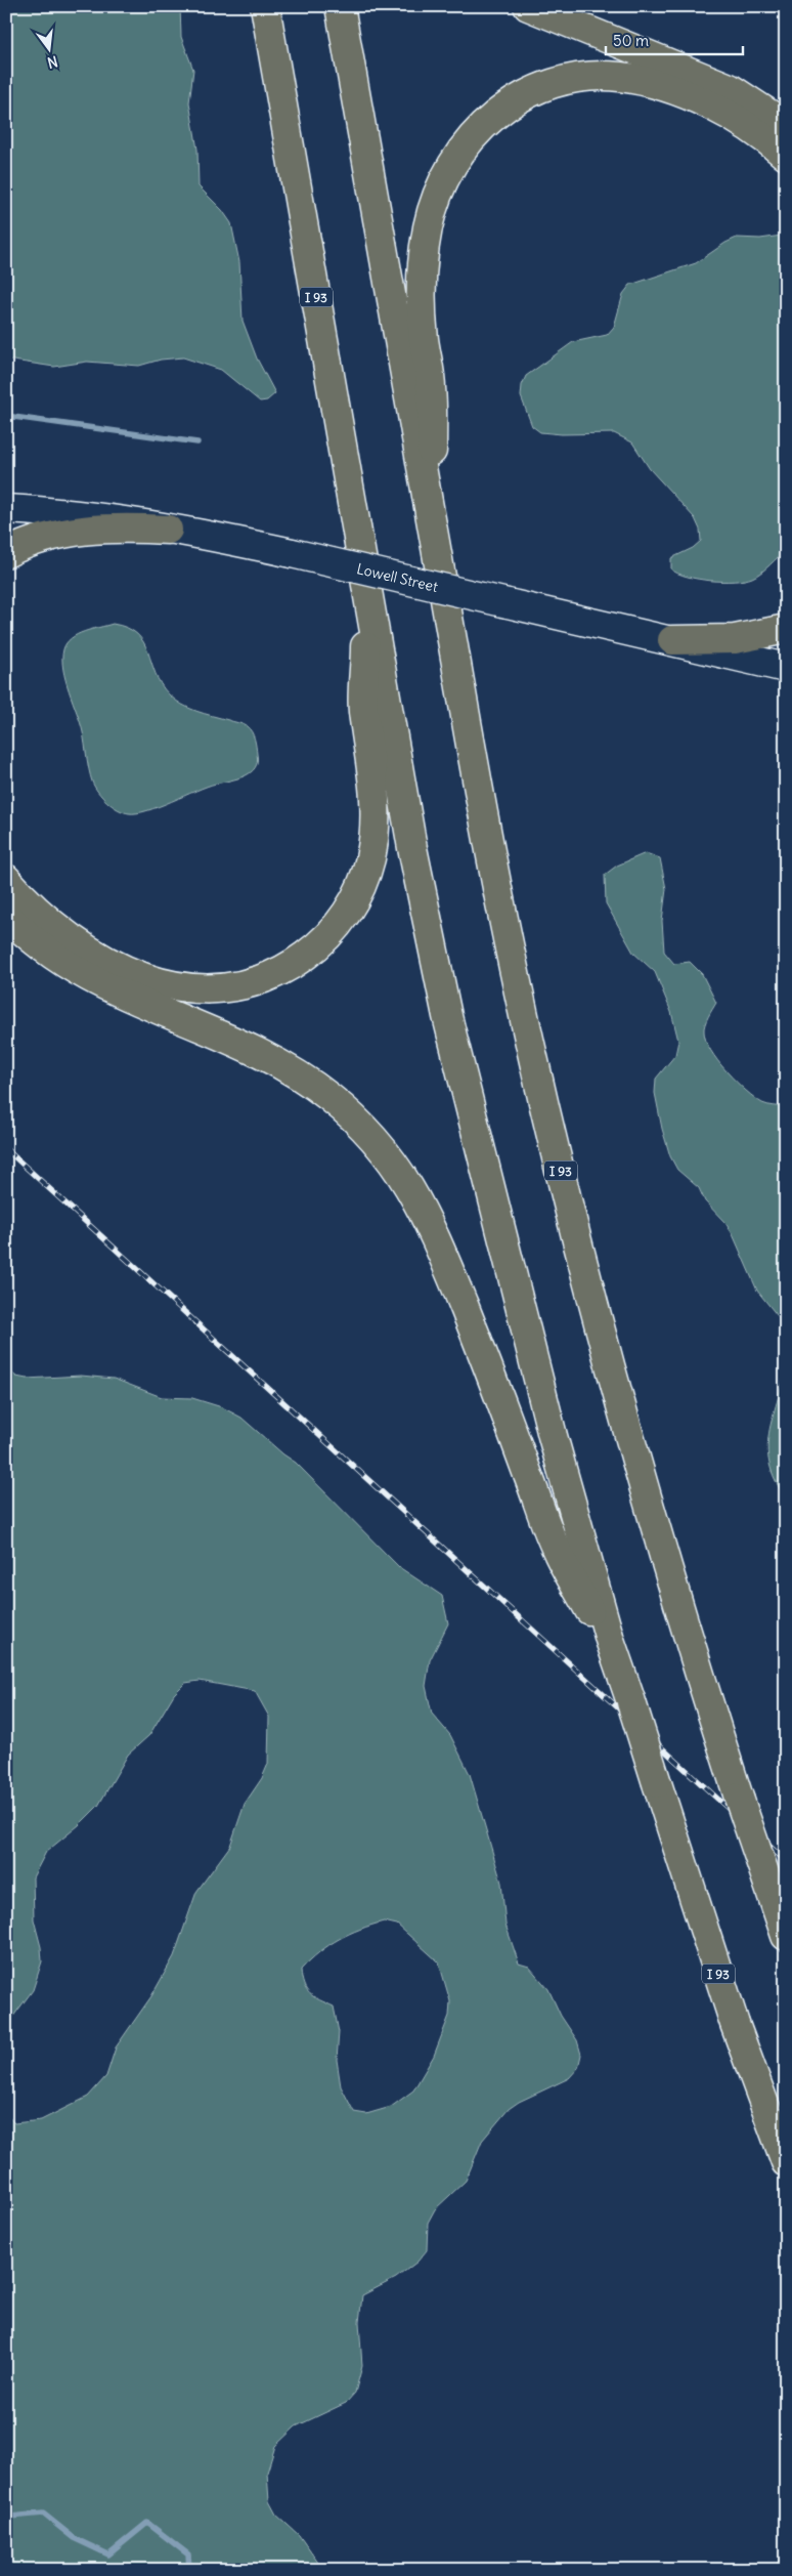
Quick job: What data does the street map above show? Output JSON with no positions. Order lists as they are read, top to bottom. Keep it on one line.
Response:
{"streets":{"highway":["I 93"],"main road":["Lowell Street"]},"scale_bar":"50 m","north":"bottom"}
